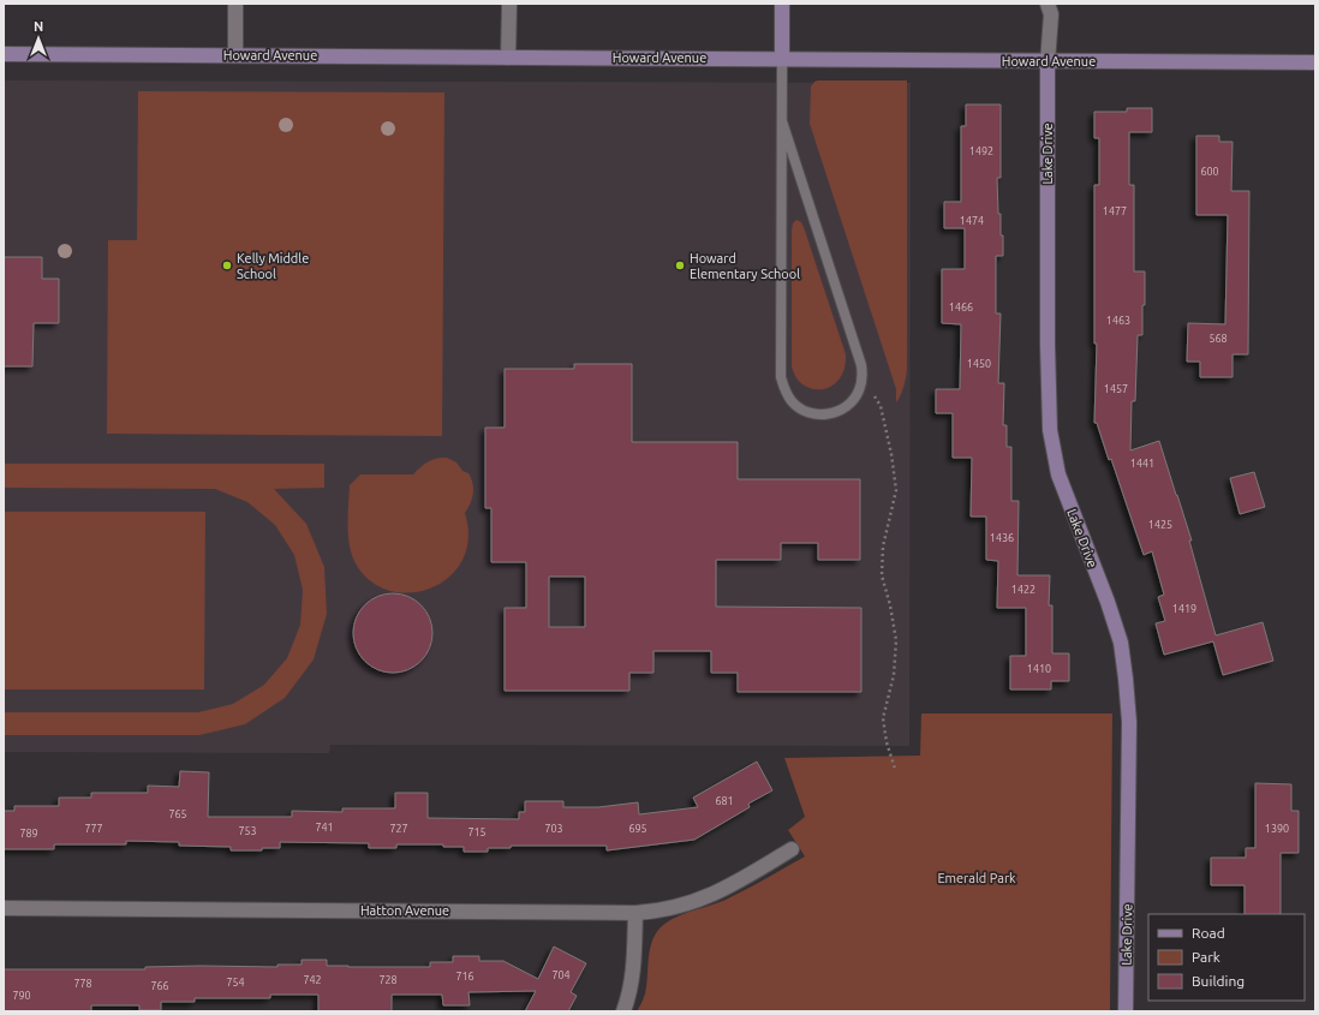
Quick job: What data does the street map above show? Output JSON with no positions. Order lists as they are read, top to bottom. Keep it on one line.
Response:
{"streets":{"street":["Howard Avenue","Lake Drive","Hatton Avenue"]},"crossings":[["Howard Avenue","Lake Drive"]],"parks":["Emerald Park"],"places":["Kelly Middle School","Howard Elementary School"],"house_numbers":["1492","600","1477","1474","1466","1463","568","1450","1457","1441","1425","1436","1422","1419","1410","681","765","741","777","727","703","695","1390","753","715","789","704","716","742","728","754","778","766","790"],"legend":["Road","Park","Building"],"north":"top"}
